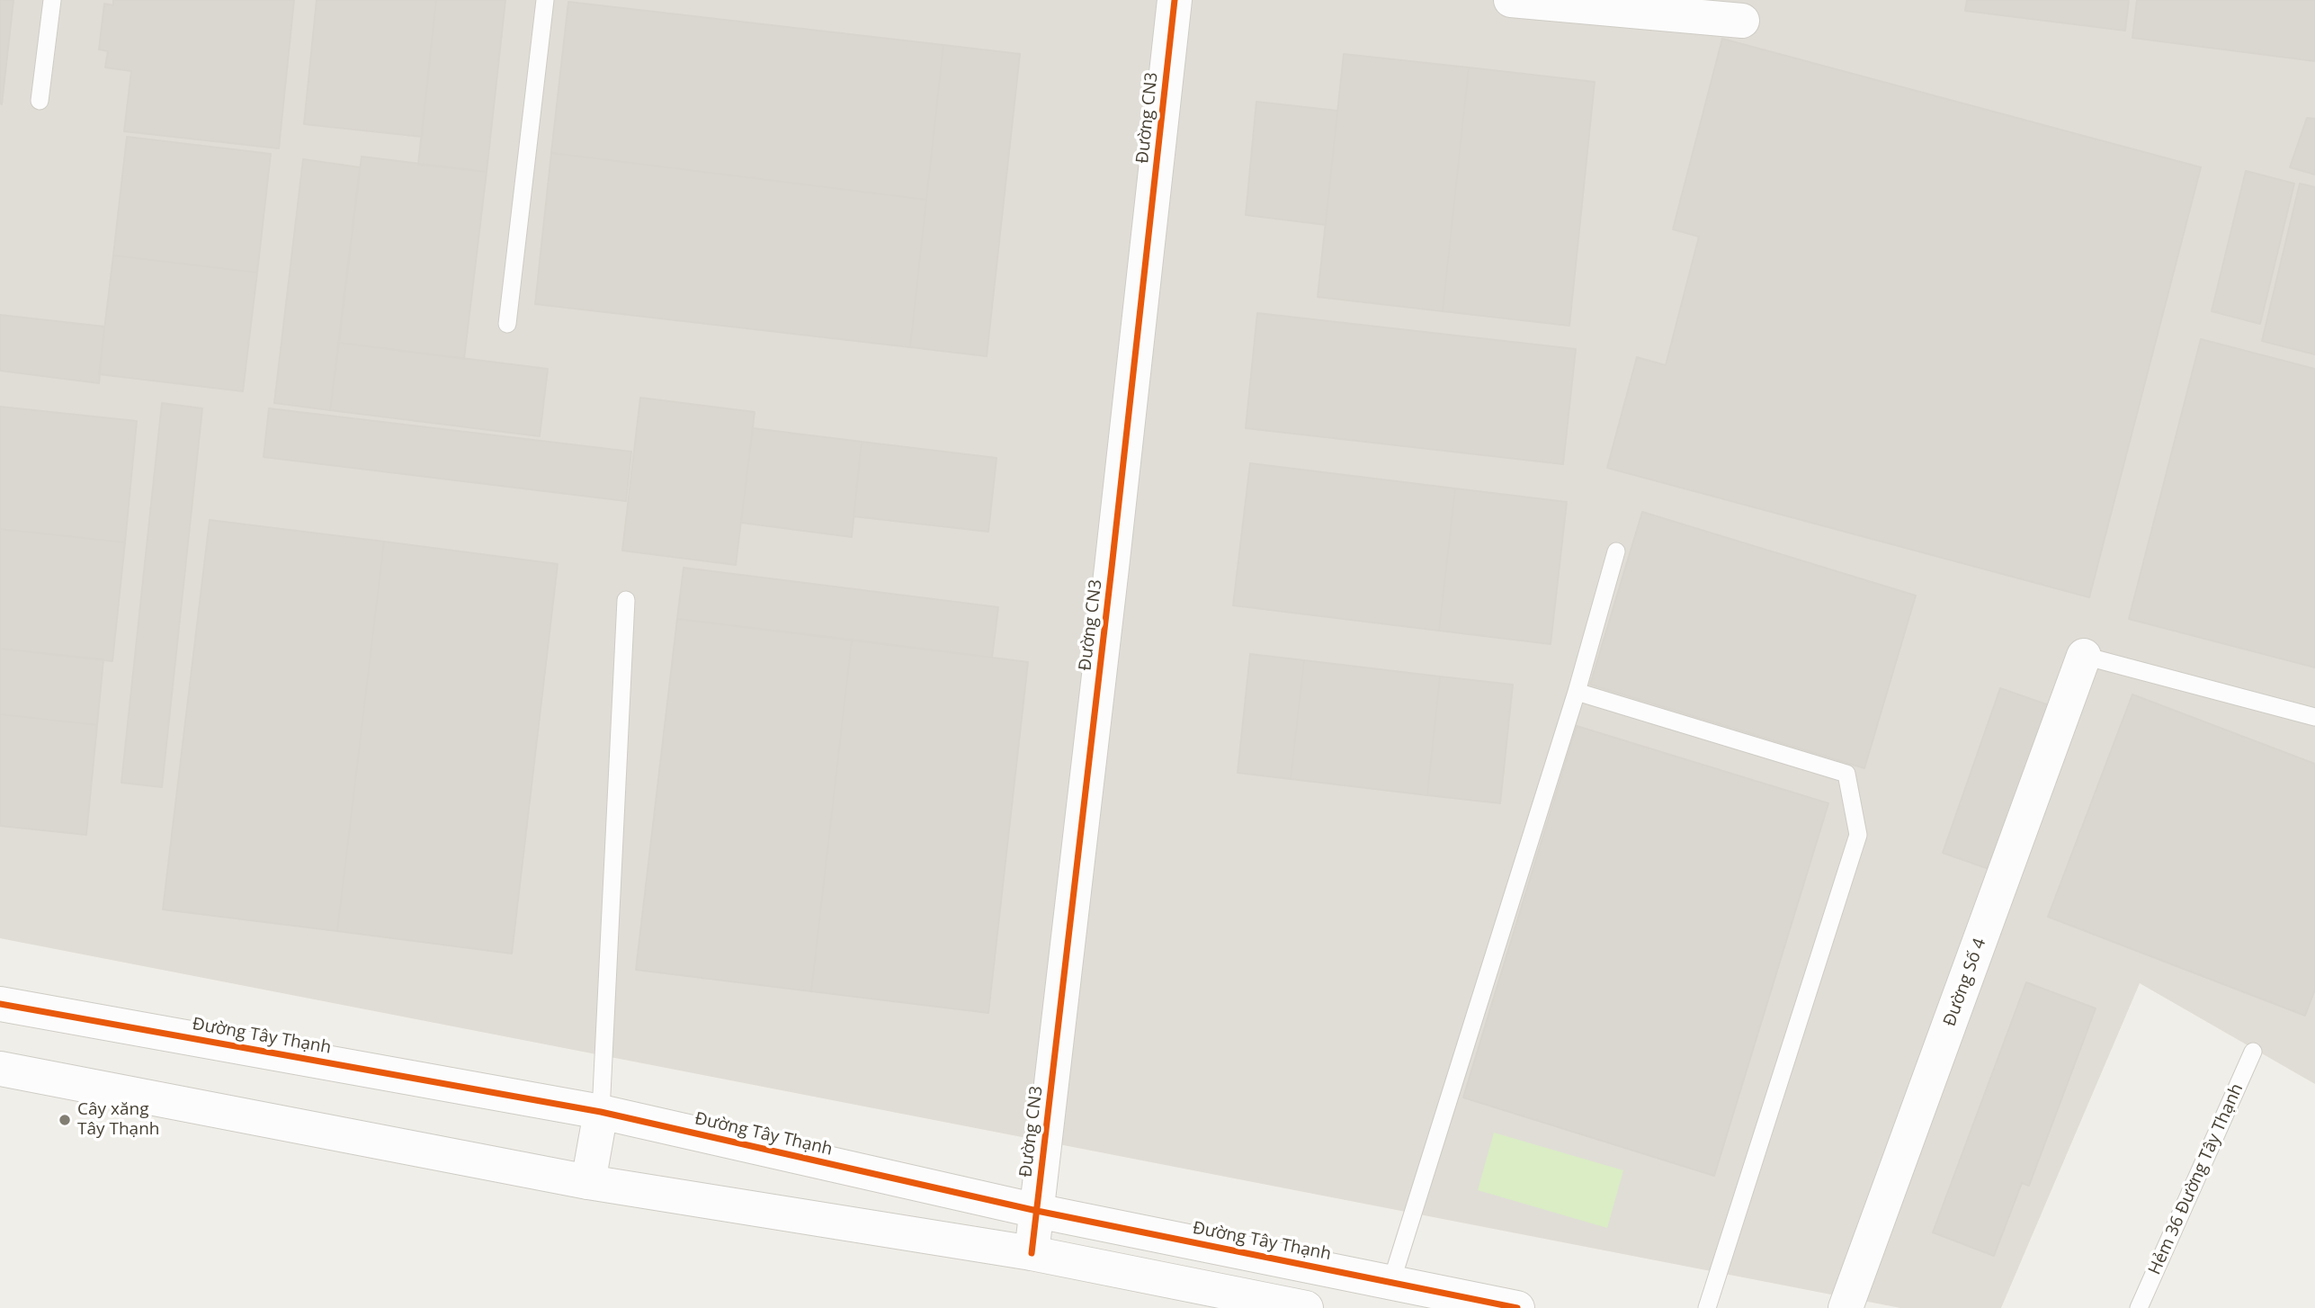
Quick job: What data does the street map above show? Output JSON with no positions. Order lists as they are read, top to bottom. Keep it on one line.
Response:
{"streets":{"street":["Đường CN3","Đường Số 4","Đường Tây Thạnh"],"lane":["Hẻm 36 Đường Tây Thạnh"]},"crossings":[["Đường CN3","Đường Tây Thạnh"]],"places":["Cây xăng Tây Thạnh"]}
